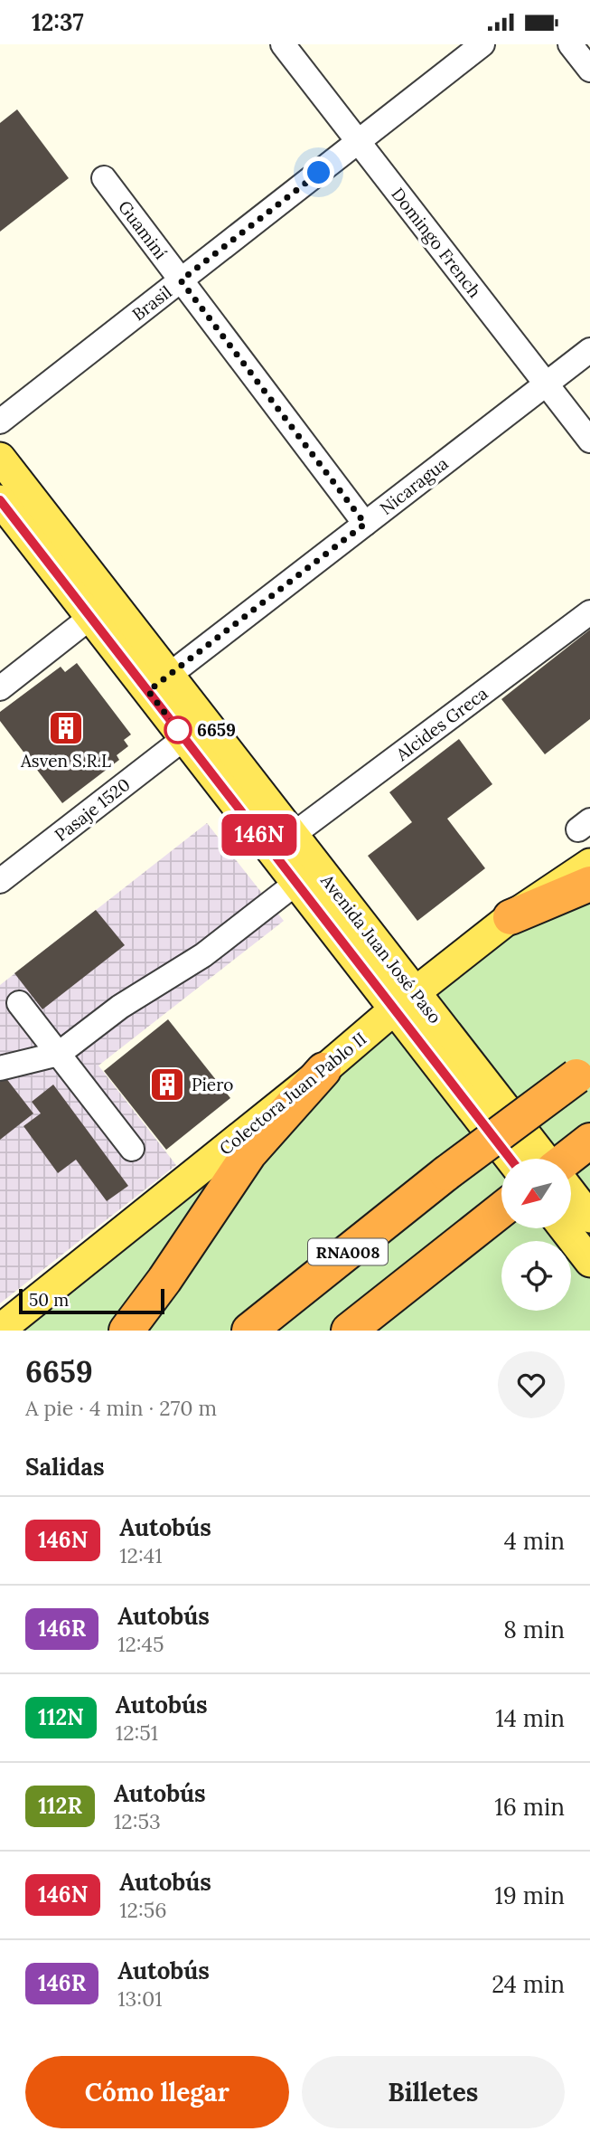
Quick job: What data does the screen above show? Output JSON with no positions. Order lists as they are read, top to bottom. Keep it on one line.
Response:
{"streets":{"highway":["RNA008"],"main road":["Avenida Juan José Paso","Colectora Juan Pablo II"],"street":["Guaminí","Domingo French","Brasil","Nicaragua","Alcides Greca","Pasaje 1520"]},"crossings":[["Guaminí","Brasil"],["Guaminí","Nicaragua"],["Domingo French","Brasil"],["Domingo French","Nicaragua"],["Nicaragua","Avenida Juan José Paso"],["Alcides Greca","Avenida Juan José Paso"],["Pasaje 1520","Avenida Juan José Paso"],["Avenida Juan José Paso","Colectora Juan Pablo II"]],"places":{"building":["Asven S.R.L","Piero"],"other":["6659"]},"lines":["bus line 146N"],"scale_bar":"50 m","north":"bottom left","page":{"status":"12:37","on_map":"146N","scale":"50 m","heading":[["6659","A pie · 4 min · 270 m"],"Salidas"],"list":[{"mark":"146N","name":"Autobús","note":"12:41","value":"4 min"},{"mark":"146R","name":"Autobús","note":"12:45","value":"8 min"},{"mark":"112N","name":"Autobús","note":"12:51","value":"14 min"},{"mark":"112R","name":"Autobús","note":"12:53","value":"16 min"},{"mark":"146N","name":"Autobús","note":"12:56","value":"19 min"},{"mark":"146R","name":"Autobús","note":"13:01","value":"24 min"}],"buttons":["Cómo llegar","Billetes"]}}
